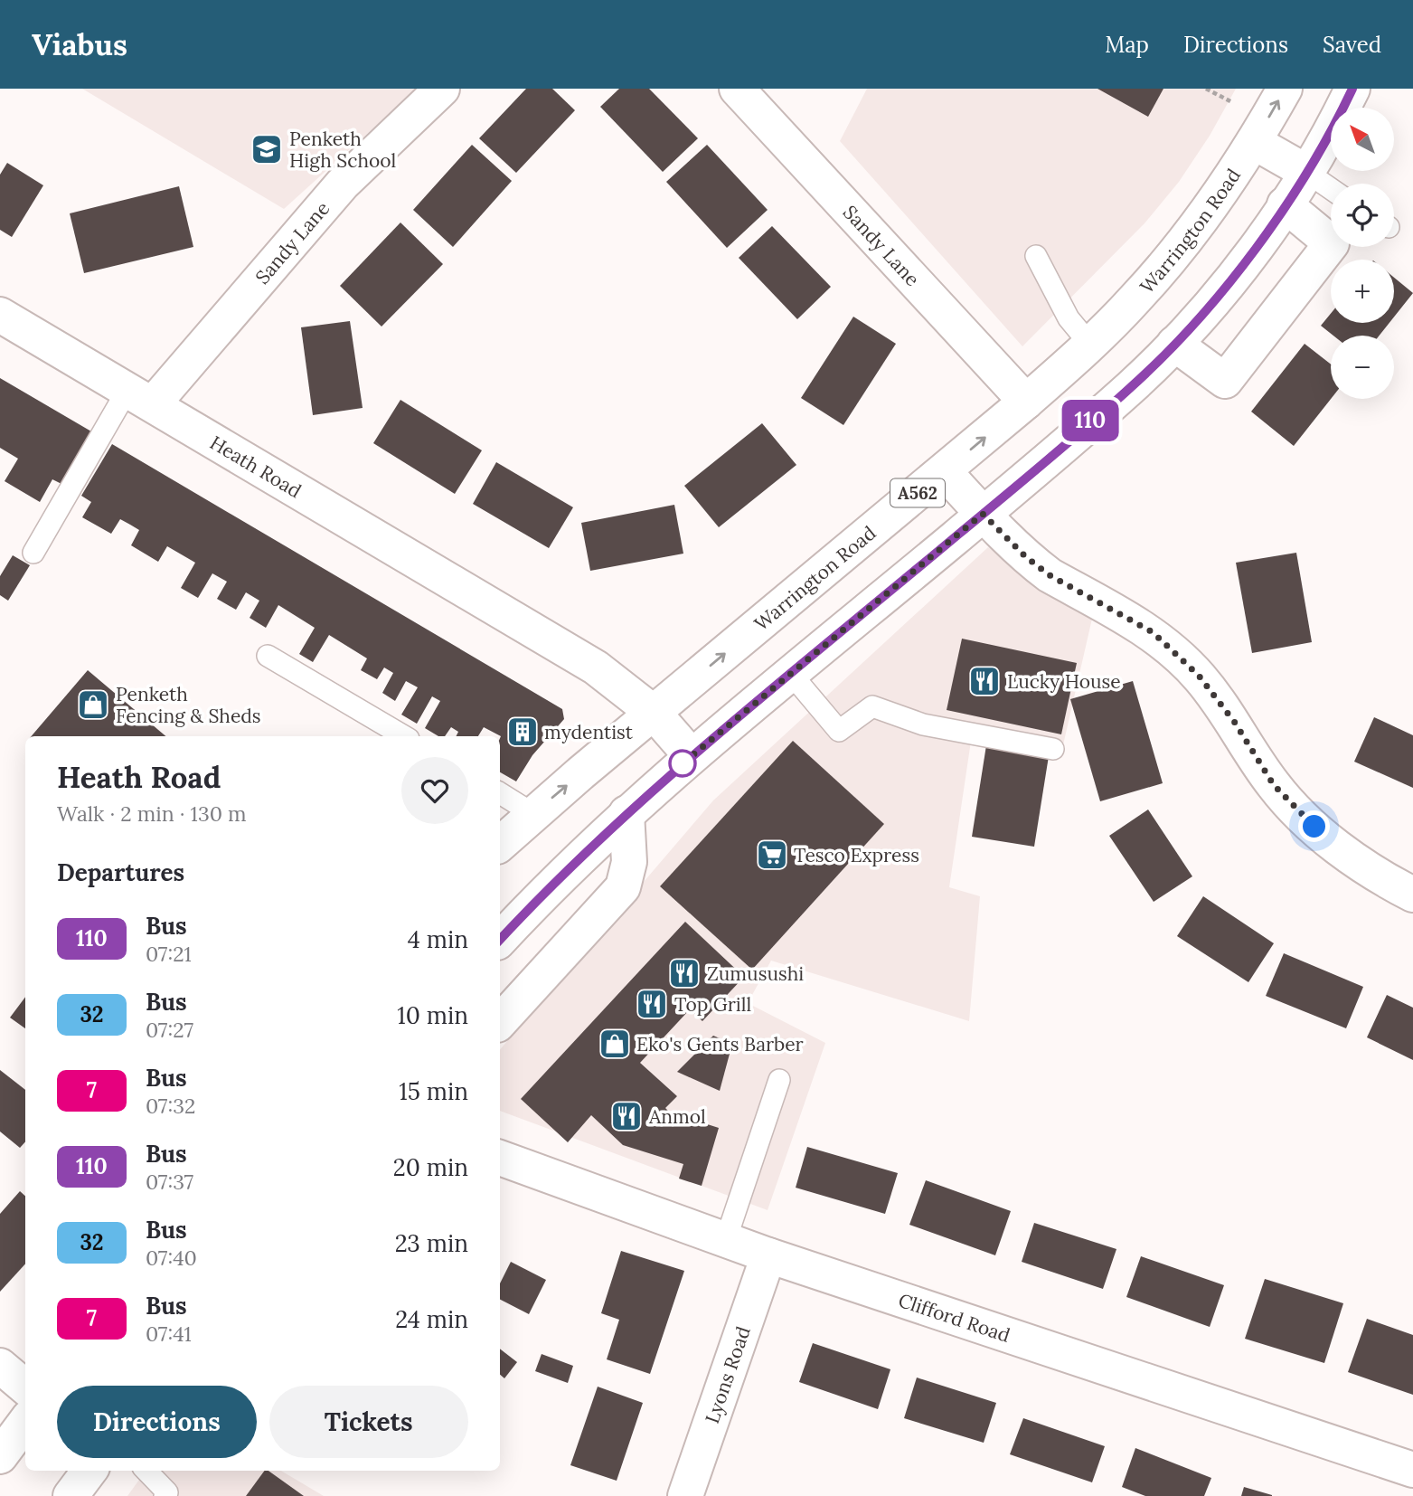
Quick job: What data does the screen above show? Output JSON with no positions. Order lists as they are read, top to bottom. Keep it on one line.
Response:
{"streets":{"street":["Warrington Road","Sandy Lane","Heath Road","A562","Clifford Road","Lyons Road"]},"crossings":[["Warrington Road","Sandy Lane"],["Warrington Road","Heath Road"],["Sandy Lane","Heath Road"],["Clifford Road","Lyons Road"]],"places":{"school or university":["Penketh High School"],"restaurant":["Lucky House","Zumusushi","Top Grill","Anmol"],"shop":["Penketh Fencing & Sheds","Eko's Gents Barber"],"building":["mydentist"],"supermarket":["Tesco Express"]},"lines":["bus line 110"],"north":"top left","page":{"header":"Viabus","nav":["Map","Directions","Saved"],"on_map":"110","map_buttons":["+","−"],"heading":[["Heath Road","Walk · 2 min · 130 m"],"Departures"],"list":[{"mark":"110","name":"Bus","note":"07:21","value":"4 min"},{"mark":"32","name":"Bus","note":"07:27","value":"10 min"},{"mark":"7","name":"Bus","note":"07:32","value":"15 min"},{"mark":"110","name":"Bus","note":"07:37","value":"20 min"},{"mark":"32","name":"Bus","note":"07:40","value":"23 min"},{"mark":"7","name":"Bus","note":"07:41","value":"24 min"}],"buttons":["Directions","Tickets"]}}
